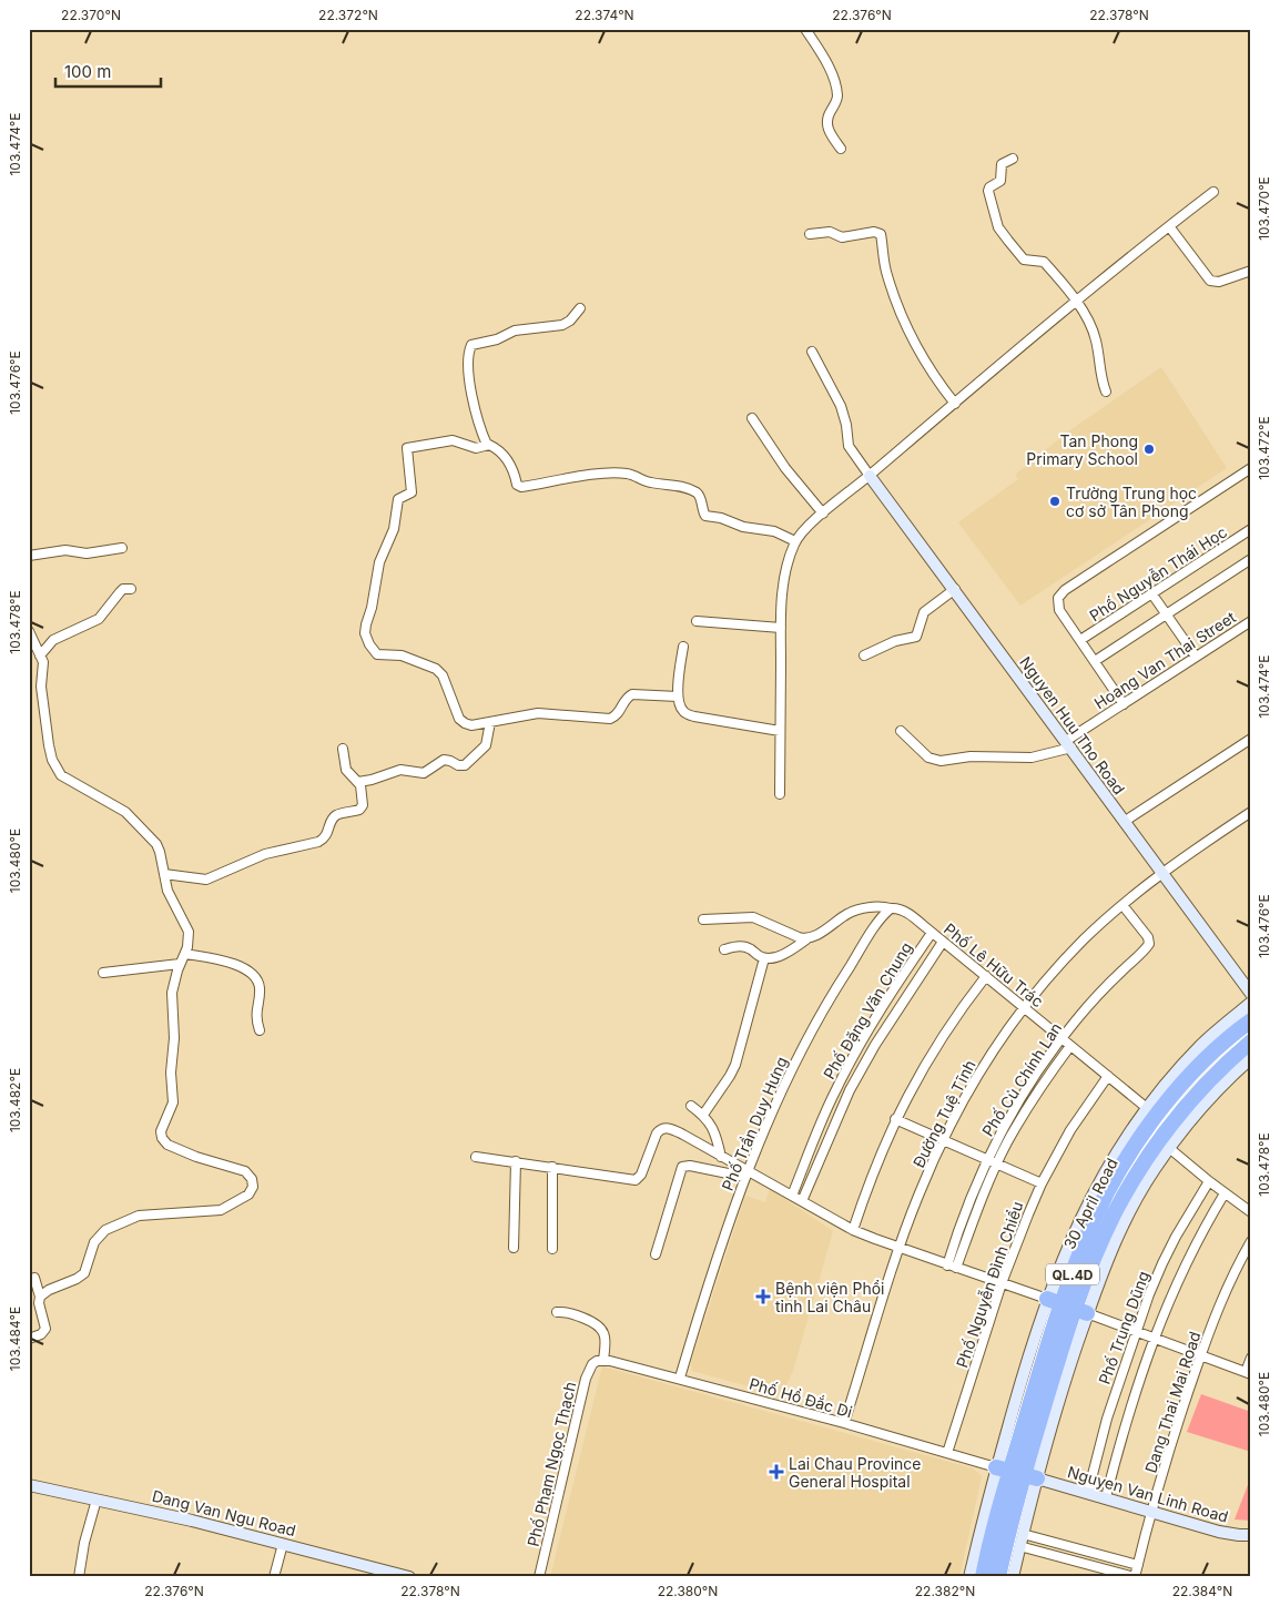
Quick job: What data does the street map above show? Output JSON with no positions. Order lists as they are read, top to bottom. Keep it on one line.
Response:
{"streets":{"highway":["30 April Road","QL.4D"],"street":["Phố Nguyễn Thái Học","Hoang Van Thai Street","Nguyen Huu Tho Road","Phố Lê Hữu Trác","Phố Đặng Văn Chung","Phố Cù Chính Lan","Đường Tuệ Tĩnh","Phố Trần Duy Hưng","Phố Nguyễn Đình Chiểu","Phố Trung Dũng","Phố Hồ Đắc Di","Dang Thai Mai Road","Phố Phạm Ngọc Thạch","Nguyen Van Linh Road","Dang Van Ngu Road"]},"crossings":[["Hoang Van Thai Street","Nguyen Huu Tho Road"],["Nguyen Huu Tho Road","Đường Tuệ Tĩnh"],["Phố Lê Hữu Trác","Phố Đặng Văn Chung"],["Phố Lê Hữu Trác","Phố Cù Chính Lan"],["Phố Lê Hữu Trác","Đường Tuệ Tĩnh"],["Phố Lê Hữu Trác","Phố Trần Duy Hưng"],["Phố Lê Hữu Trác","30 April Road"],["Phố Lê Hữu Trác","Phố Nguyễn Đình Chiểu"],["Phố Cù Chính Lan","Đường Tuệ Tĩnh"],["Đường Tuệ Tĩnh","Phố Hồ Đắc Di"],["Phố Trần Duy Hưng","Phố Hồ Đắc Di"],["30 April Road","Phố Hồ Đắc Di"],["30 April Road","Nguyen Van Linh Road"],["Phố Nguyễn Đình Chiểu","Phố Hồ Đắc Di"],["Phố Trung Dũng","Nguyen Van Linh Road"],["Phố Hồ Đắc Di","Phố Phạm Ngọc Thạch"],["Phố Hồ Đắc Di","Nguyen Van Linh Road"],["Dang Thai Mai Road","Nguyen Van Linh Road"]],"places":{"other":["Tan Phong Primary School","Trường Trung học cơ sở Tân Phong"],"health":["Bệnh viện Phổi tỉnh Lai Châu","Lai Chau Province General Hospital"]},"scale_bar":"100 m","coordinates":["22.370°N","22.372°N","22.374°N","22.376°N","22.378°N","103.474°E","103.470°E","103.476°E","103.472°E","103.478°E","103.480°E","103.482°E","103.484°E","22.380°N","22.382°N","22.384°N"]}
